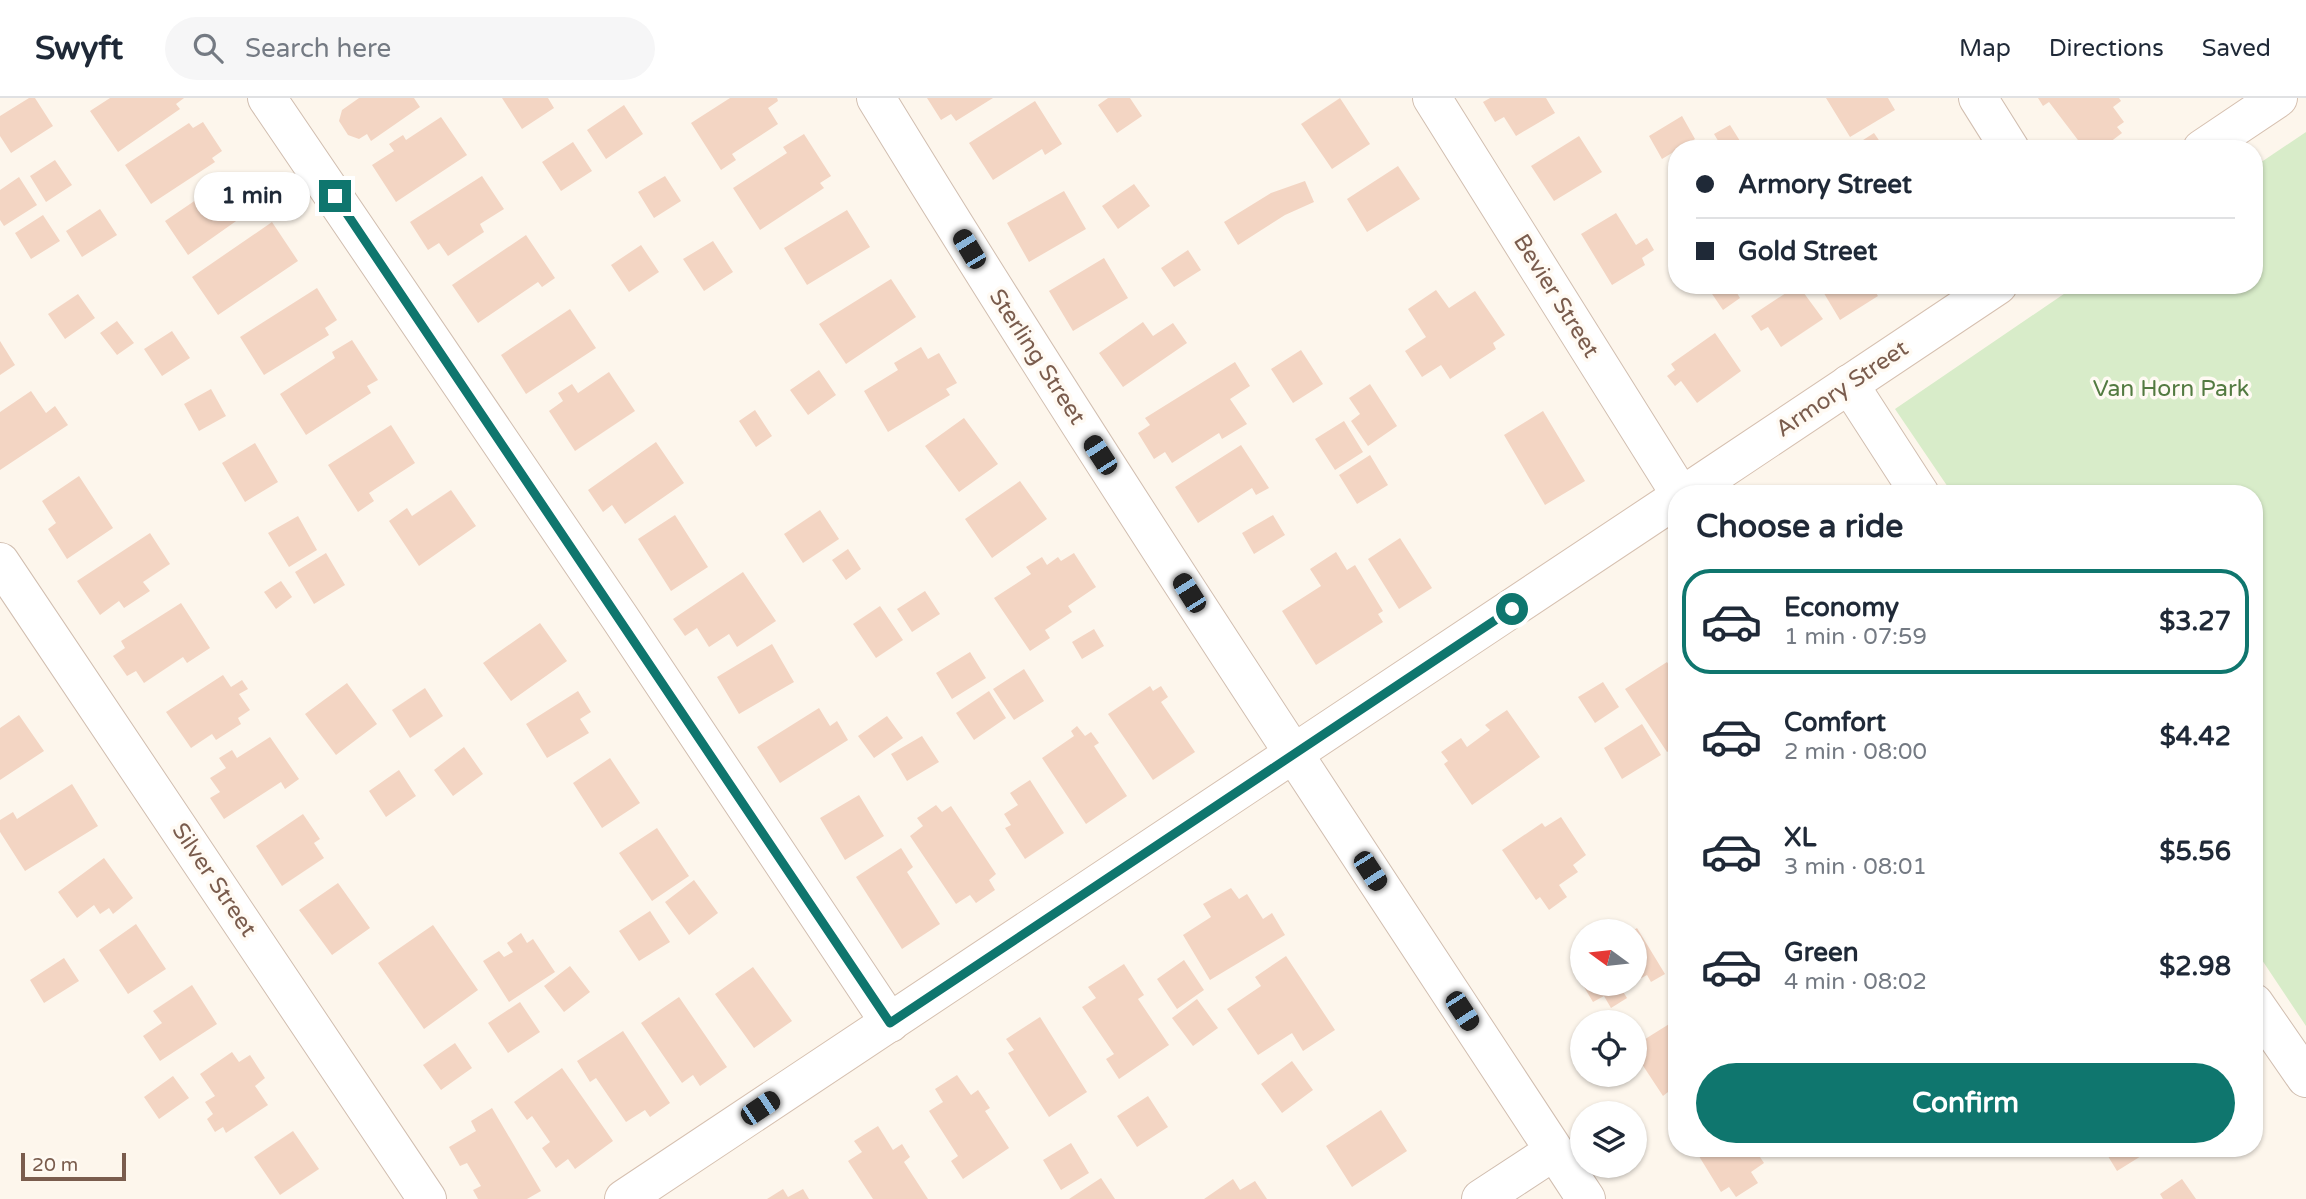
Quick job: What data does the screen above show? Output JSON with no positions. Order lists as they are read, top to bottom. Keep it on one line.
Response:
{"streets":{"street":["Bevier Street","Sterling Street","Armory Street","Silver Street"]},"parks":["Van Horn Park"],"scale_bar":"20 m","north":"left","page":{"header":"Swyft","search":"Search here","nav":["Map","Directions","Saved"],"banner":["Armory Street","Gold Street"],"bubble":"1 min","heading":"Choose a ride","list":[{"name":"Economy","note":"1 min · 07:59","value":"$3.27"},{"name":"Comfort","note":"2 min · 08:00","value":"$4.42"},{"name":"XL","note":"3 min · 08:01","value":"$5.56"},{"name":"Green","note":"4 min · 08:02","value":"$2.98"}],"buttons":"Confirm","scale":"20 m"}}
